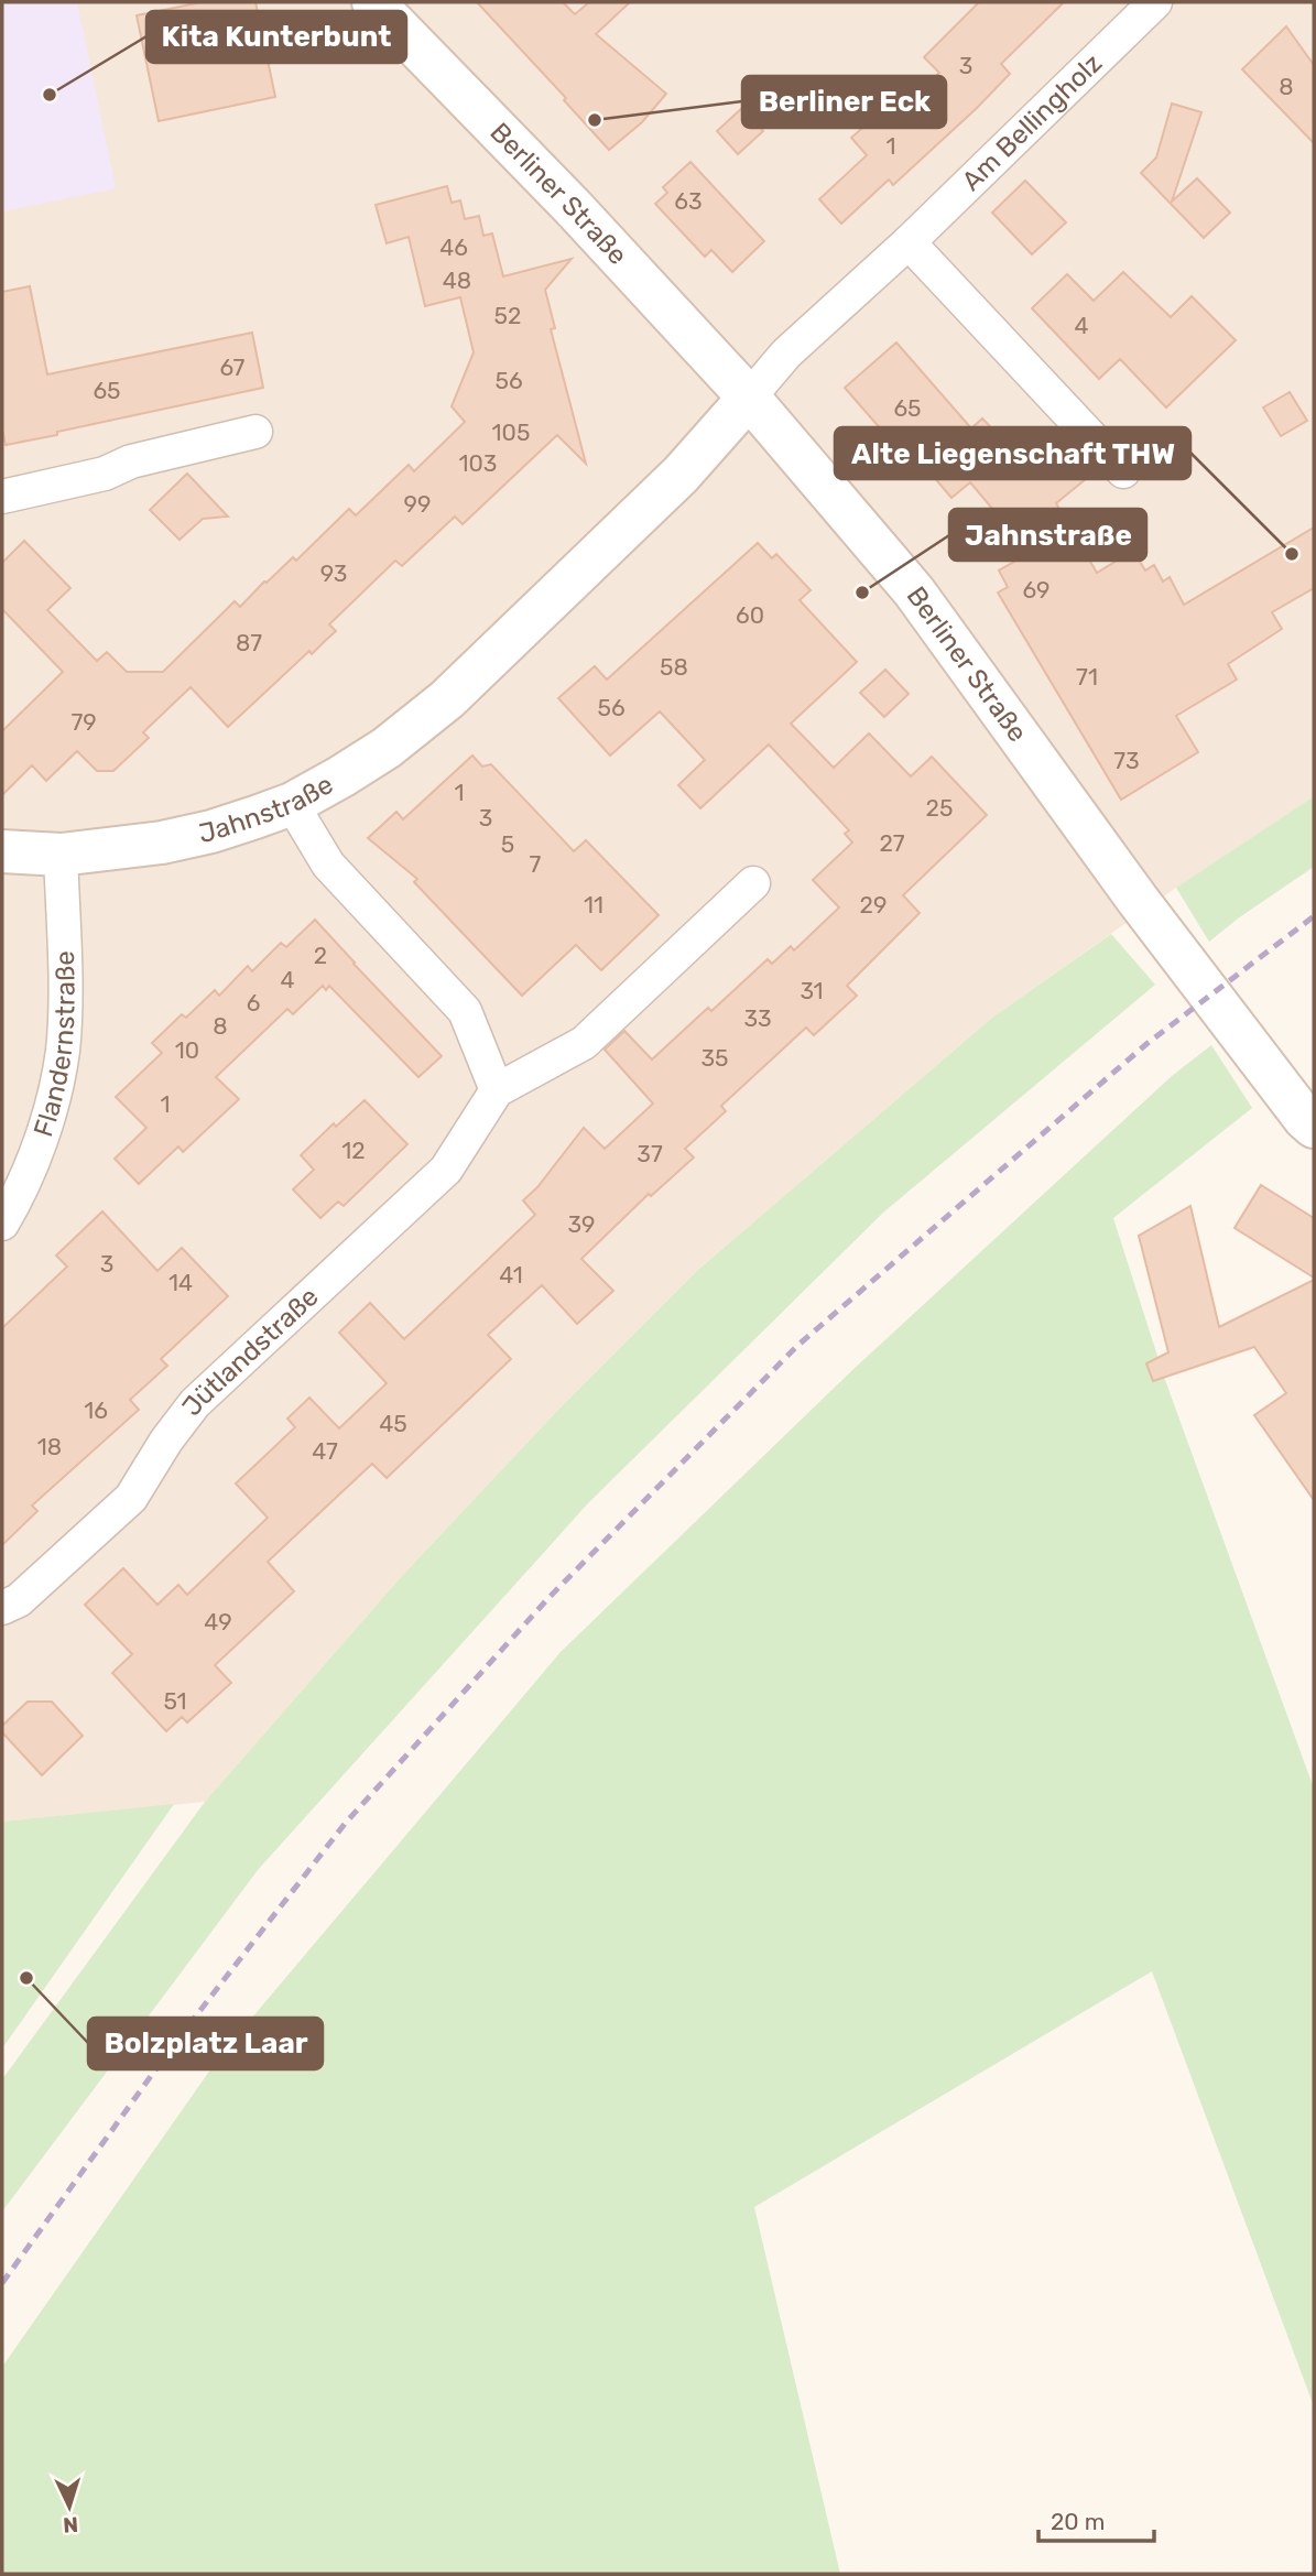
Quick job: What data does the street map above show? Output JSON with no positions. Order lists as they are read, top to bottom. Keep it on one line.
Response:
{"streets":{"street":["Am Bellingholz","Berliner Straße","Jahnstraße","Flandernstraße","Jütlandstraße"]},"crossings":[["Am Bellingholz","Berliner Straße"],["Am Bellingholz","Jahnstraße"],["Berliner Straße","Jahnstraße"],["Jahnstraße","Flandernstraße"]],"places":["Kita Kunterbunt","Berliner Eck","Alte Liegenschaft THW","Jahnstraße","Bolzplatz Laar"],"house_numbers":["3","8","1","63","46","48","52","4","67","56","65","65","105","103","99","93","69","60","87","58","71","56","79","73","1","25","3","27","5","7","11","29","2","4","31","6","33","8","10","35","1","12","37","39","3","41","14","16","45","18","47","49","51"],"scale_bar":"20 m","north":"bottom"}
